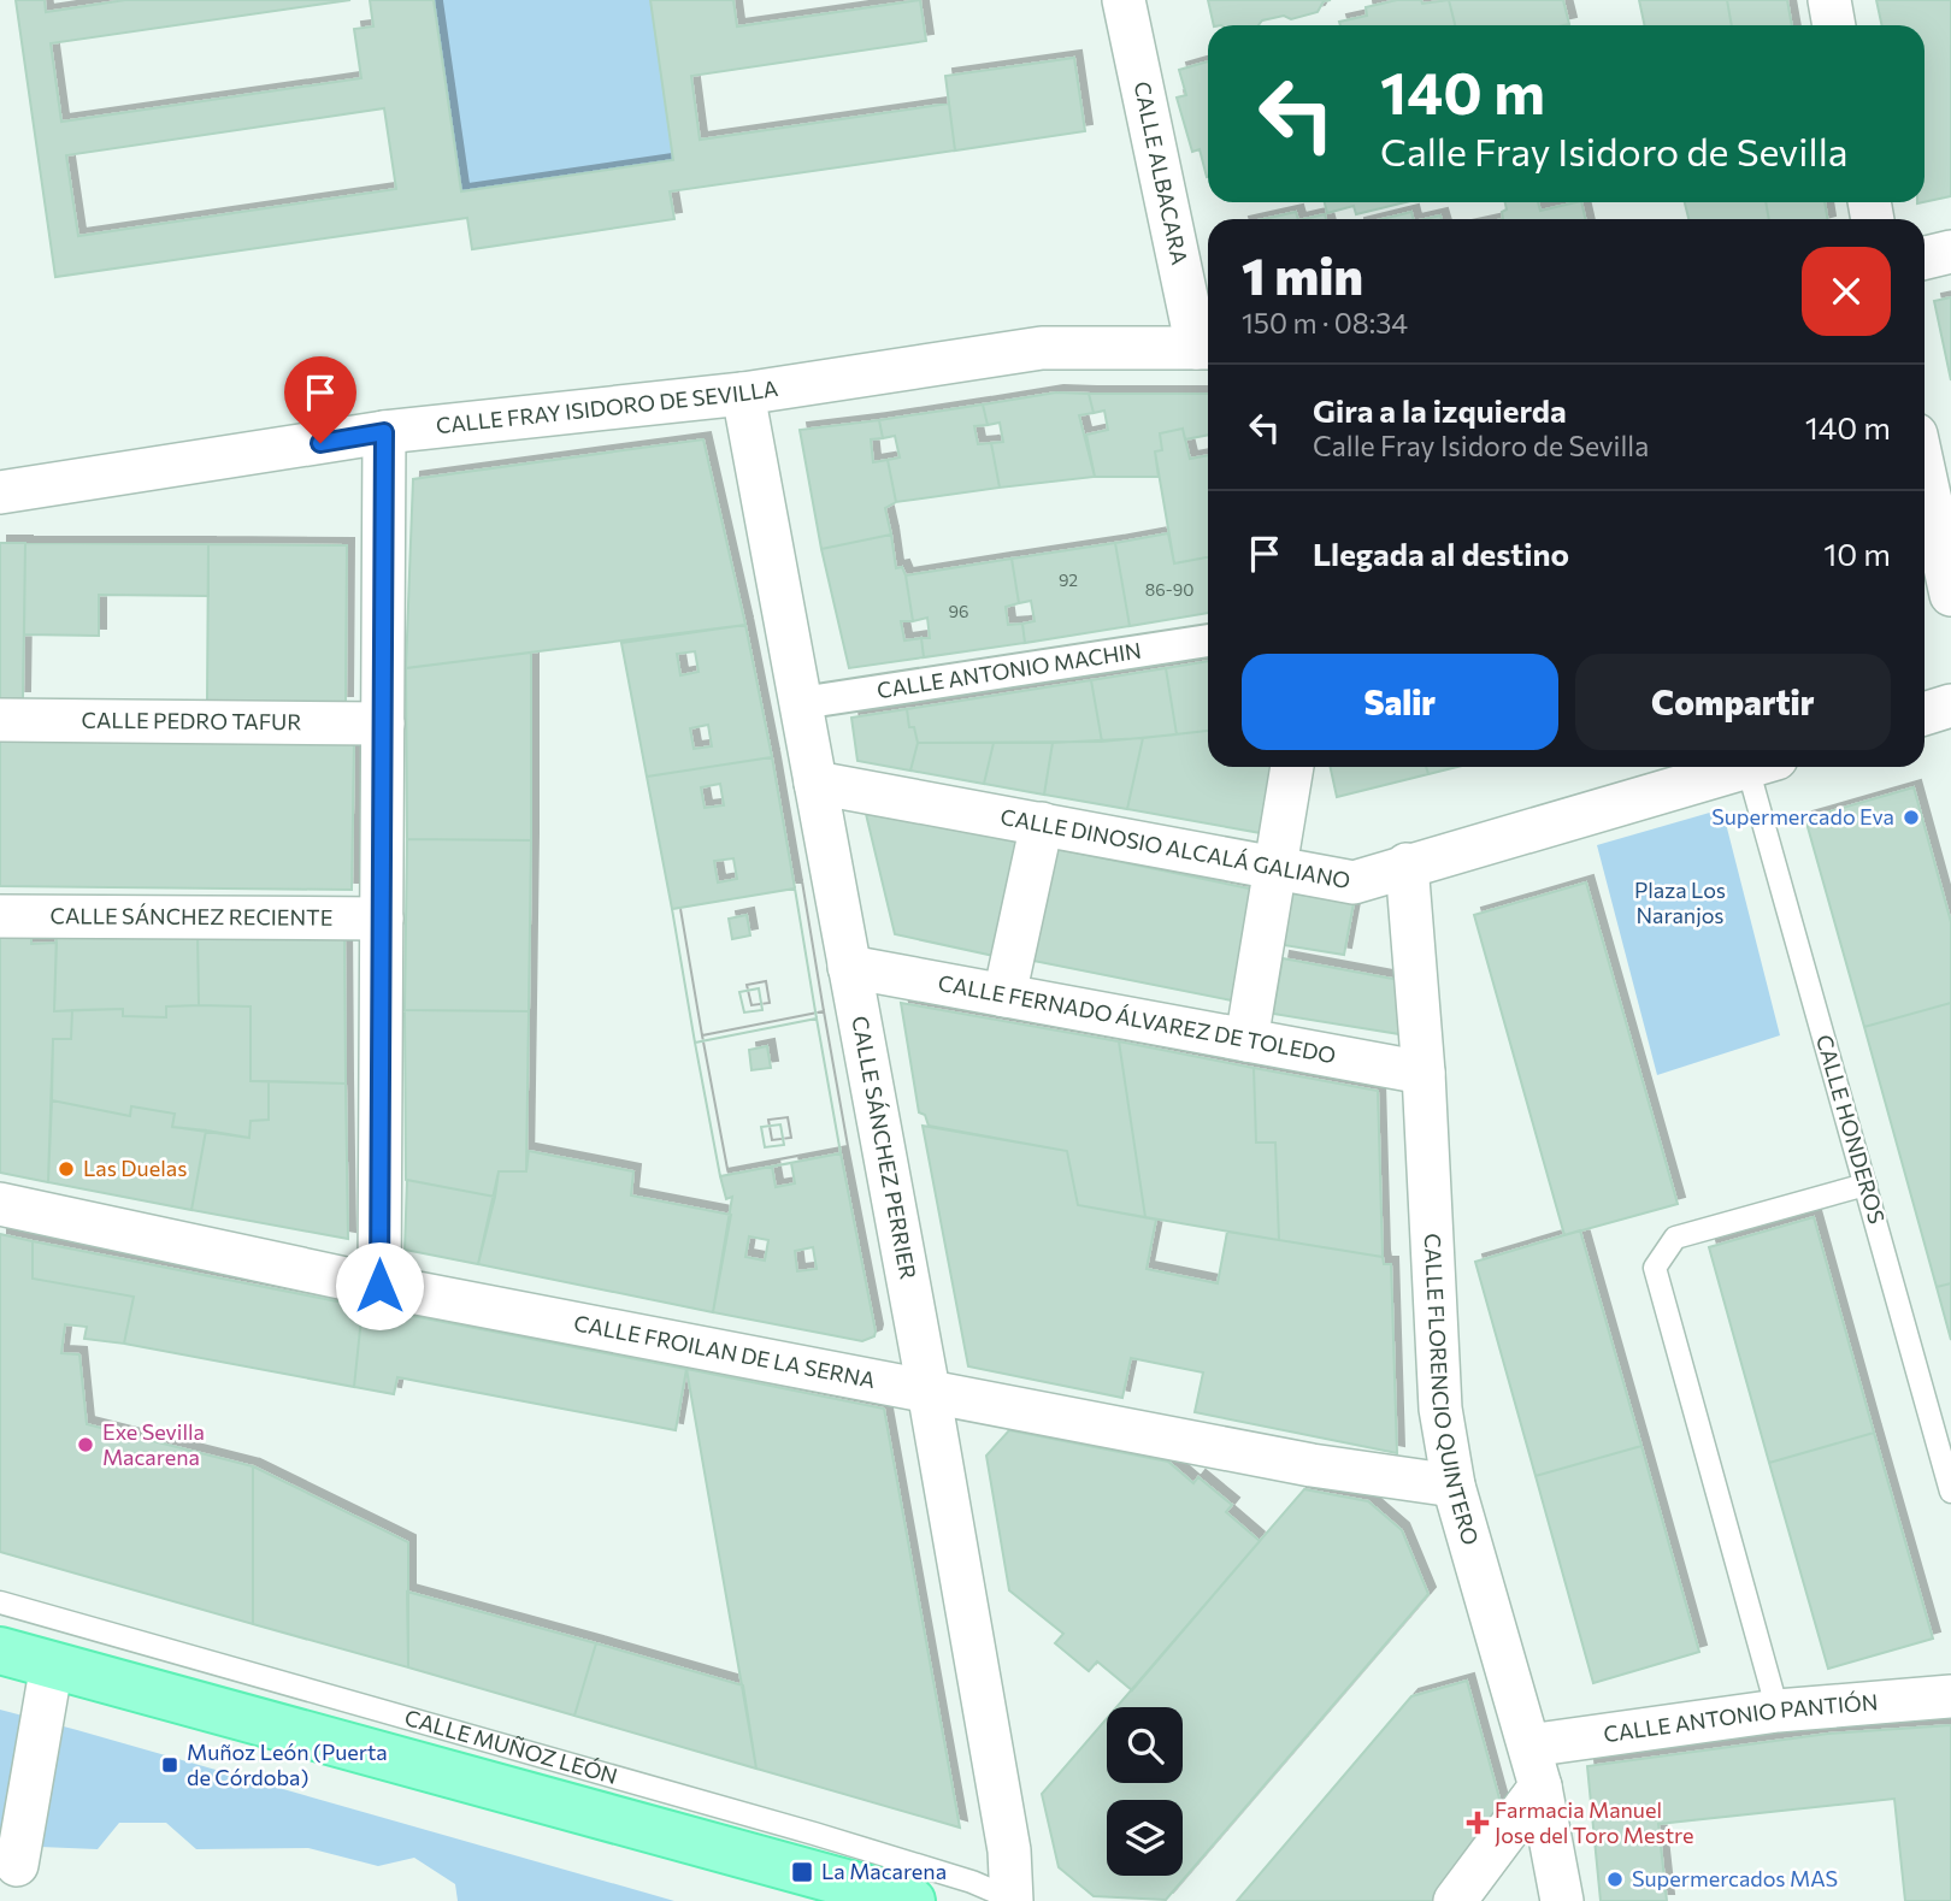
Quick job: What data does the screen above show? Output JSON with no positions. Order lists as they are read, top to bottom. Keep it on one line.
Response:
{"streets":{"main road":["CALLE MUÑOZ LEÓN"],"street":["CALLE ALBACARA","CALLE FRAY ISIDORO DE SEVILLA","CALLE ANTONIO MACHIN","CALLE PEDRO TAFUR","CALLE DINOSIO ALCALÁ GALIANO","CALLE SÁNCHEZ RECIENTE","CALLE FERNADO ÁLVAREZ DE TOLEDO","CALLE SÁNCHEZ PERRIER","CALLE FROILAN DE LA SERNA","CALLE FLORENCIO QUINTERO","CALLE ANTONIO PANTIÓN"],"lane":["CALLE HONDEROS"]},"crossings":[["CALLE ALBACARA","CALLE FRAY ISIDORO DE SEVILLA"],["CALLE FRAY ISIDORO DE SEVILLA","CALLE SÁNCHEZ PERRIER"],["CALLE ANTONIO MACHIN","CALLE SÁNCHEZ PERRIER"],["CALLE DINOSIO ALCALÁ GALIANO","CALLE SÁNCHEZ PERRIER"],["CALLE DINOSIO ALCALÁ GALIANO","CALLE FLORENCIO QUINTERO"],["CALLE FERNADO ÁLVAREZ DE TOLEDO","CALLE SÁNCHEZ PERRIER"],["CALLE FERNADO ÁLVAREZ DE TOLEDO","CALLE FLORENCIO QUINTERO"],["CALLE SÁNCHEZ PERRIER","CALLE FROILAN DE LA SERNA"],["CALLE SÁNCHEZ PERRIER","CALLE MUÑOZ LEÓN"],["CALLE FROILAN DE LA SERNA","CALLE FLORENCIO QUINTERO"],["CALLE FLORENCIO QUINTERO","CALLE ANTONIO PANTIÓN"]],"parks":["Plaza Los Naranjos"],"places":{"other":["Supermercado Eva","Las Duelas","Exe Sevilla Macarena","Supermercados MAS"],"transit":["Muñoz León (Puerta de Córdoba)","La Macarena"],"health":["Farmacia Manuel Jose del Toro Mestre"]},"house_numbers":["92","86-90","96"],"page":{"turn":["140 m","Calle Fray Isidoro de Sevilla"],"heading":["1 min","150 m · 08:34"],"list":[{"name":"Gira a la izquierda","note":"Calle Fray Isidoro de Sevilla","value":"140 m"},{"name":"Llegada al destino","value":"10 m"}],"buttons":["Salir","Compartir"]}}
